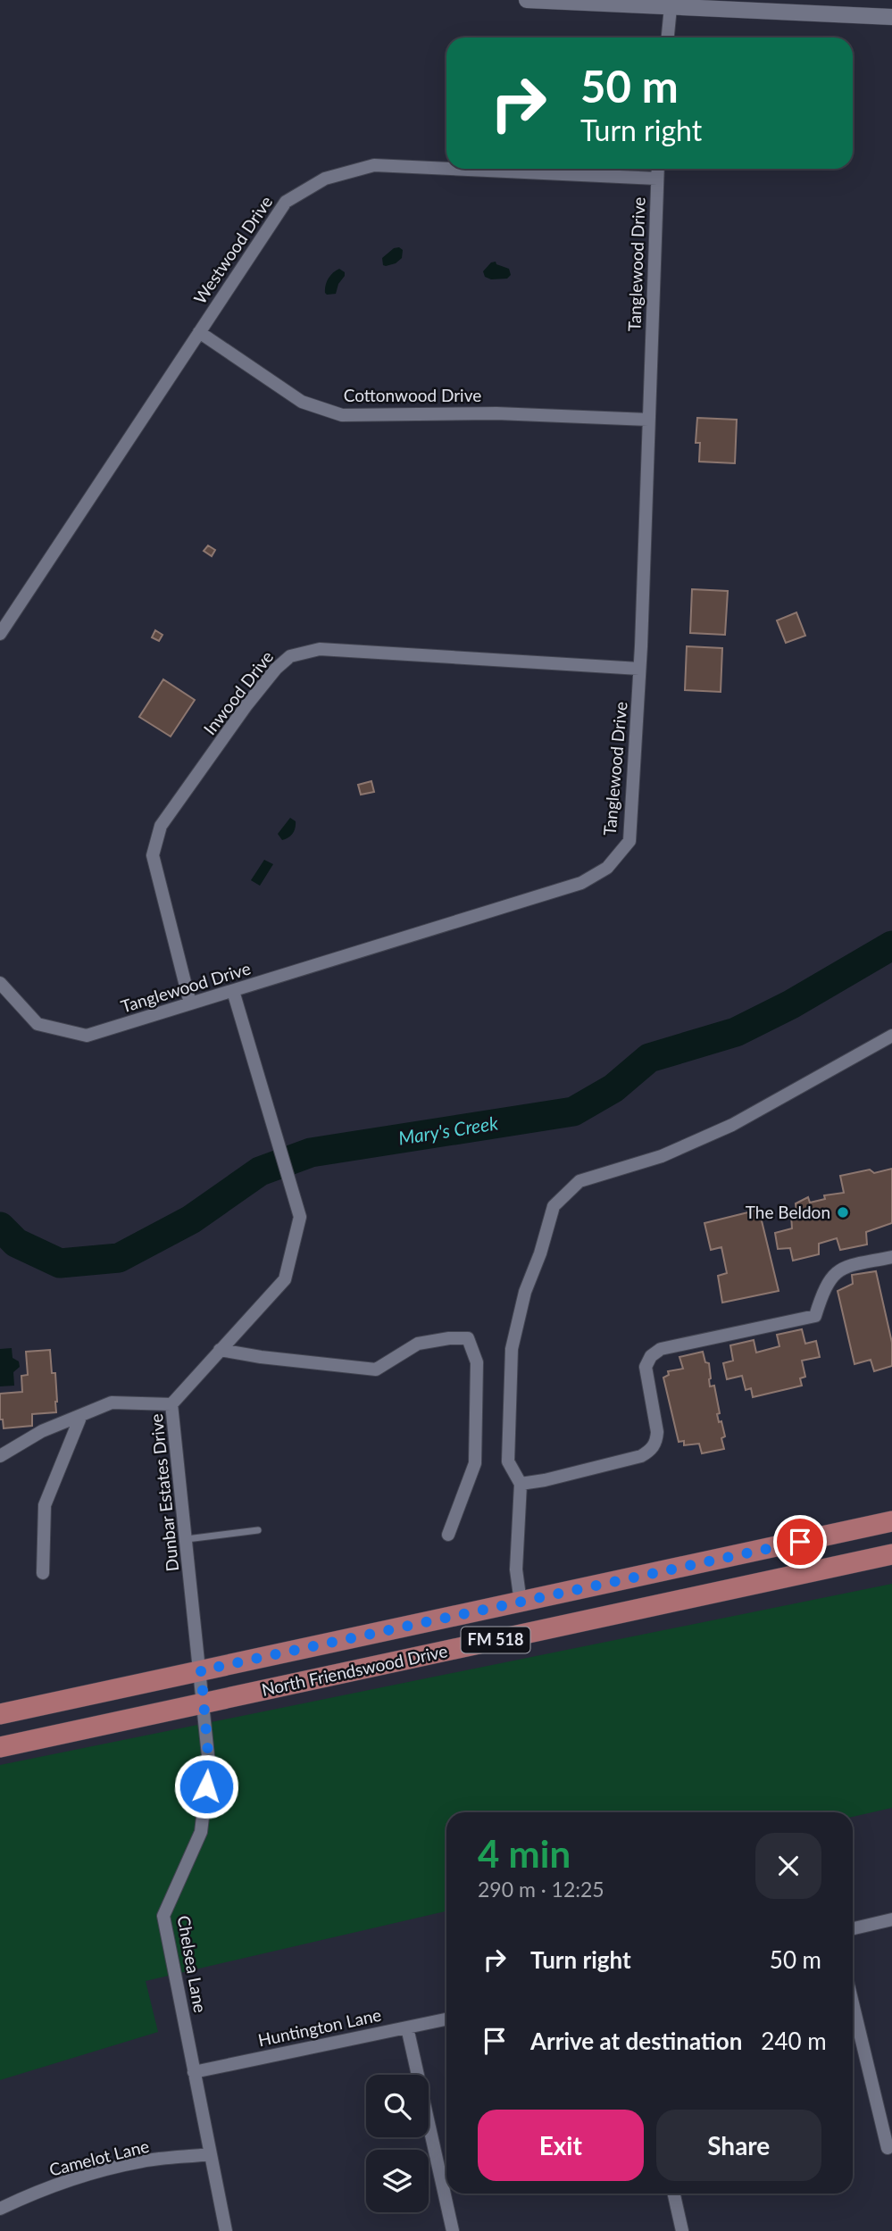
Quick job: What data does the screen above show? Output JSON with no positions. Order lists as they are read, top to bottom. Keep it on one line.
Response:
{"streets":{"main road":["FM 518","North Friendswood Drive"],"street":["Westwood Drive","Tanglewood Drive","Cottonwood Drive","Inwood Drive","Dunbar Estates Drive","Chelsea Lane","Huntington Lane","Camelot Lane"]},"crossings":[["Westwood Drive","Tanglewood Drive"],["Westwood Drive","Cottonwood Drive"],["Tanglewood Drive","Cottonwood Drive"],["Tanglewood Drive","Inwood Drive"],["Tanglewood Drive","Dunbar Estates Drive"],["Dunbar Estates Drive","North Friendswood Drive"],["Dunbar Estates Drive","Chelsea Lane"],["North Friendswood Drive","Chelsea Lane"],["Chelsea Lane","Huntington Lane"],["Chelsea Lane","Camelot Lane"]],"water":["Mary's Creek"],"places":["The Beldon"],"page":{"turn":["50 m","Turn right"],"heading":["4 min","290 m · 12:25"],"list":[{"name":"Turn right","value":"50 m"},{"name":"Arrive at destination","value":"240 m"}],"buttons":["Exit","Share"]}}
